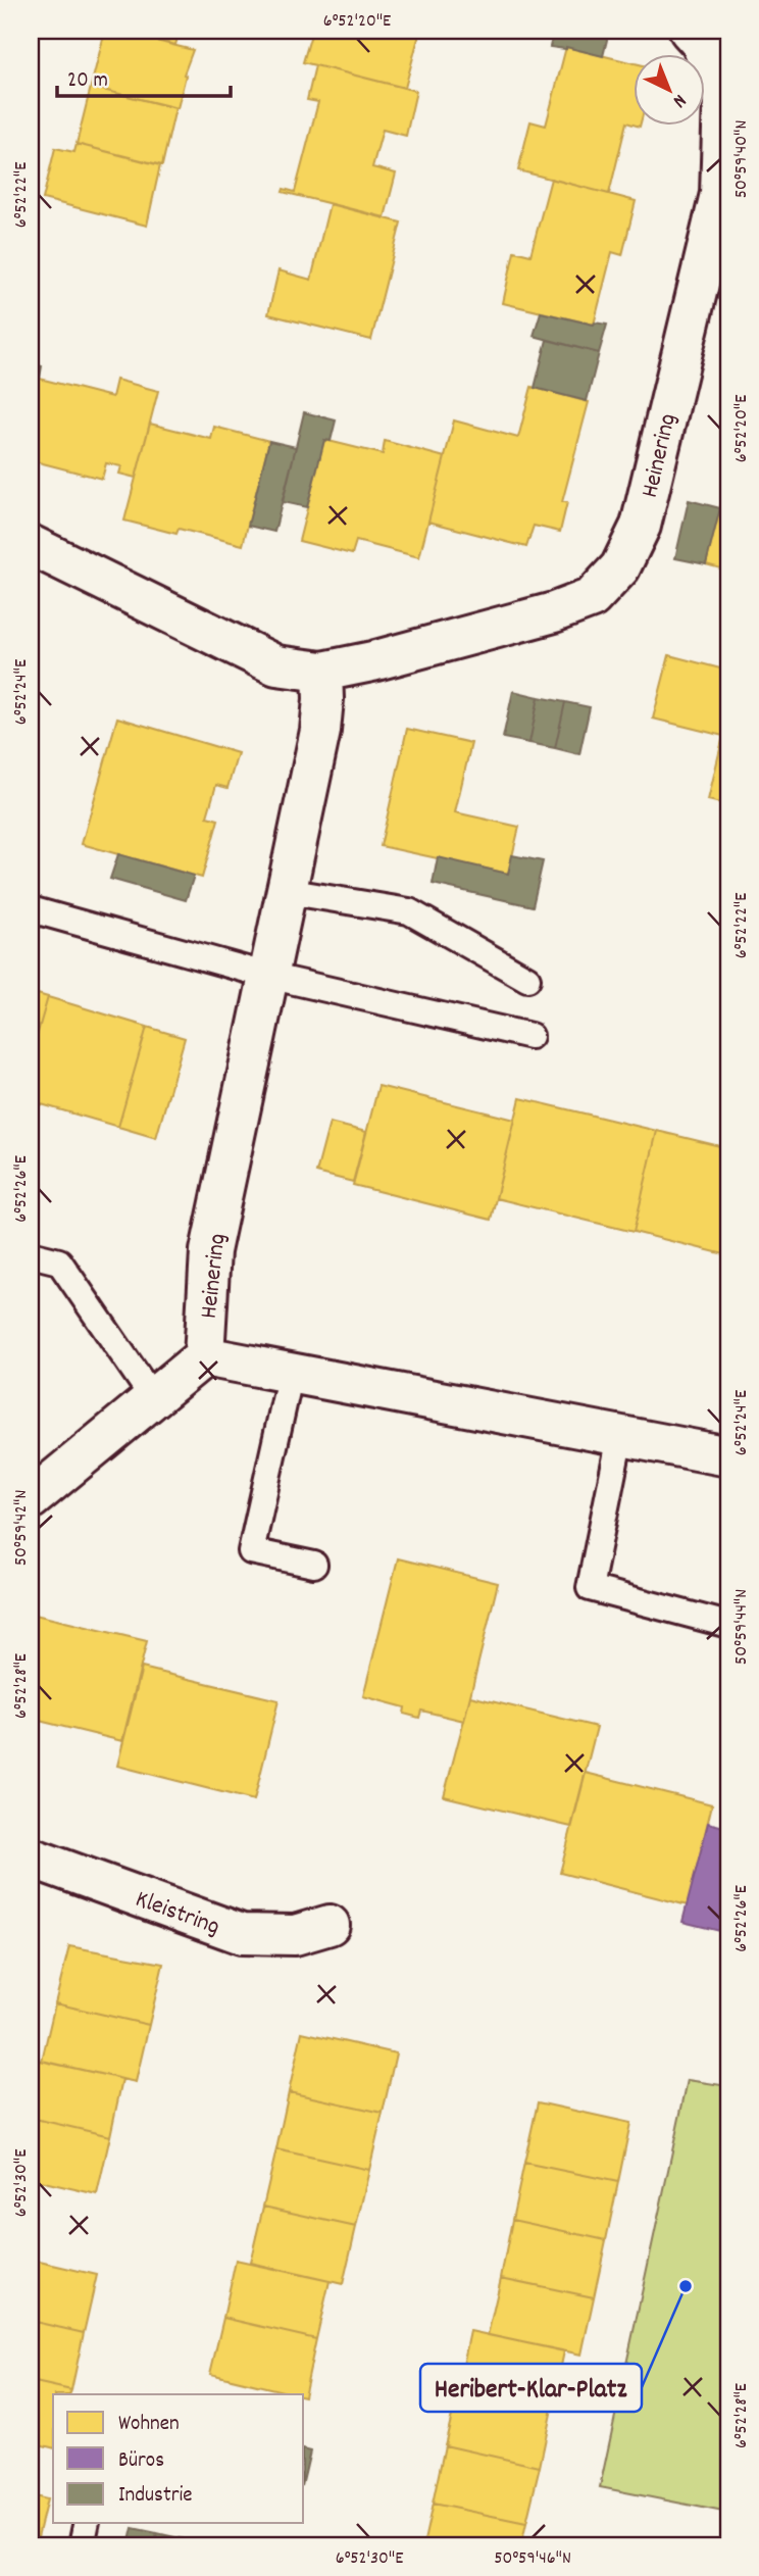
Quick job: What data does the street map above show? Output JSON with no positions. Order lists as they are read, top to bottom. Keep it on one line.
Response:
{"streets":{"street":["Heinering","Kleistring"]},"places":["Heribert-Klar-Platz"],"legend":["Wohnen","Büros","Industrie"],"scale_bar":"20 m","north":"bottom right","coordinates":["6°52'20\"E","50°59'40\"N","6°52'22\"E","6°52'24\"E","6°52'26\"E","50°59'42\"N","50°59'44\"N","6°52'28\"E","6°52'30\"E","50°59'46\"N"]}
